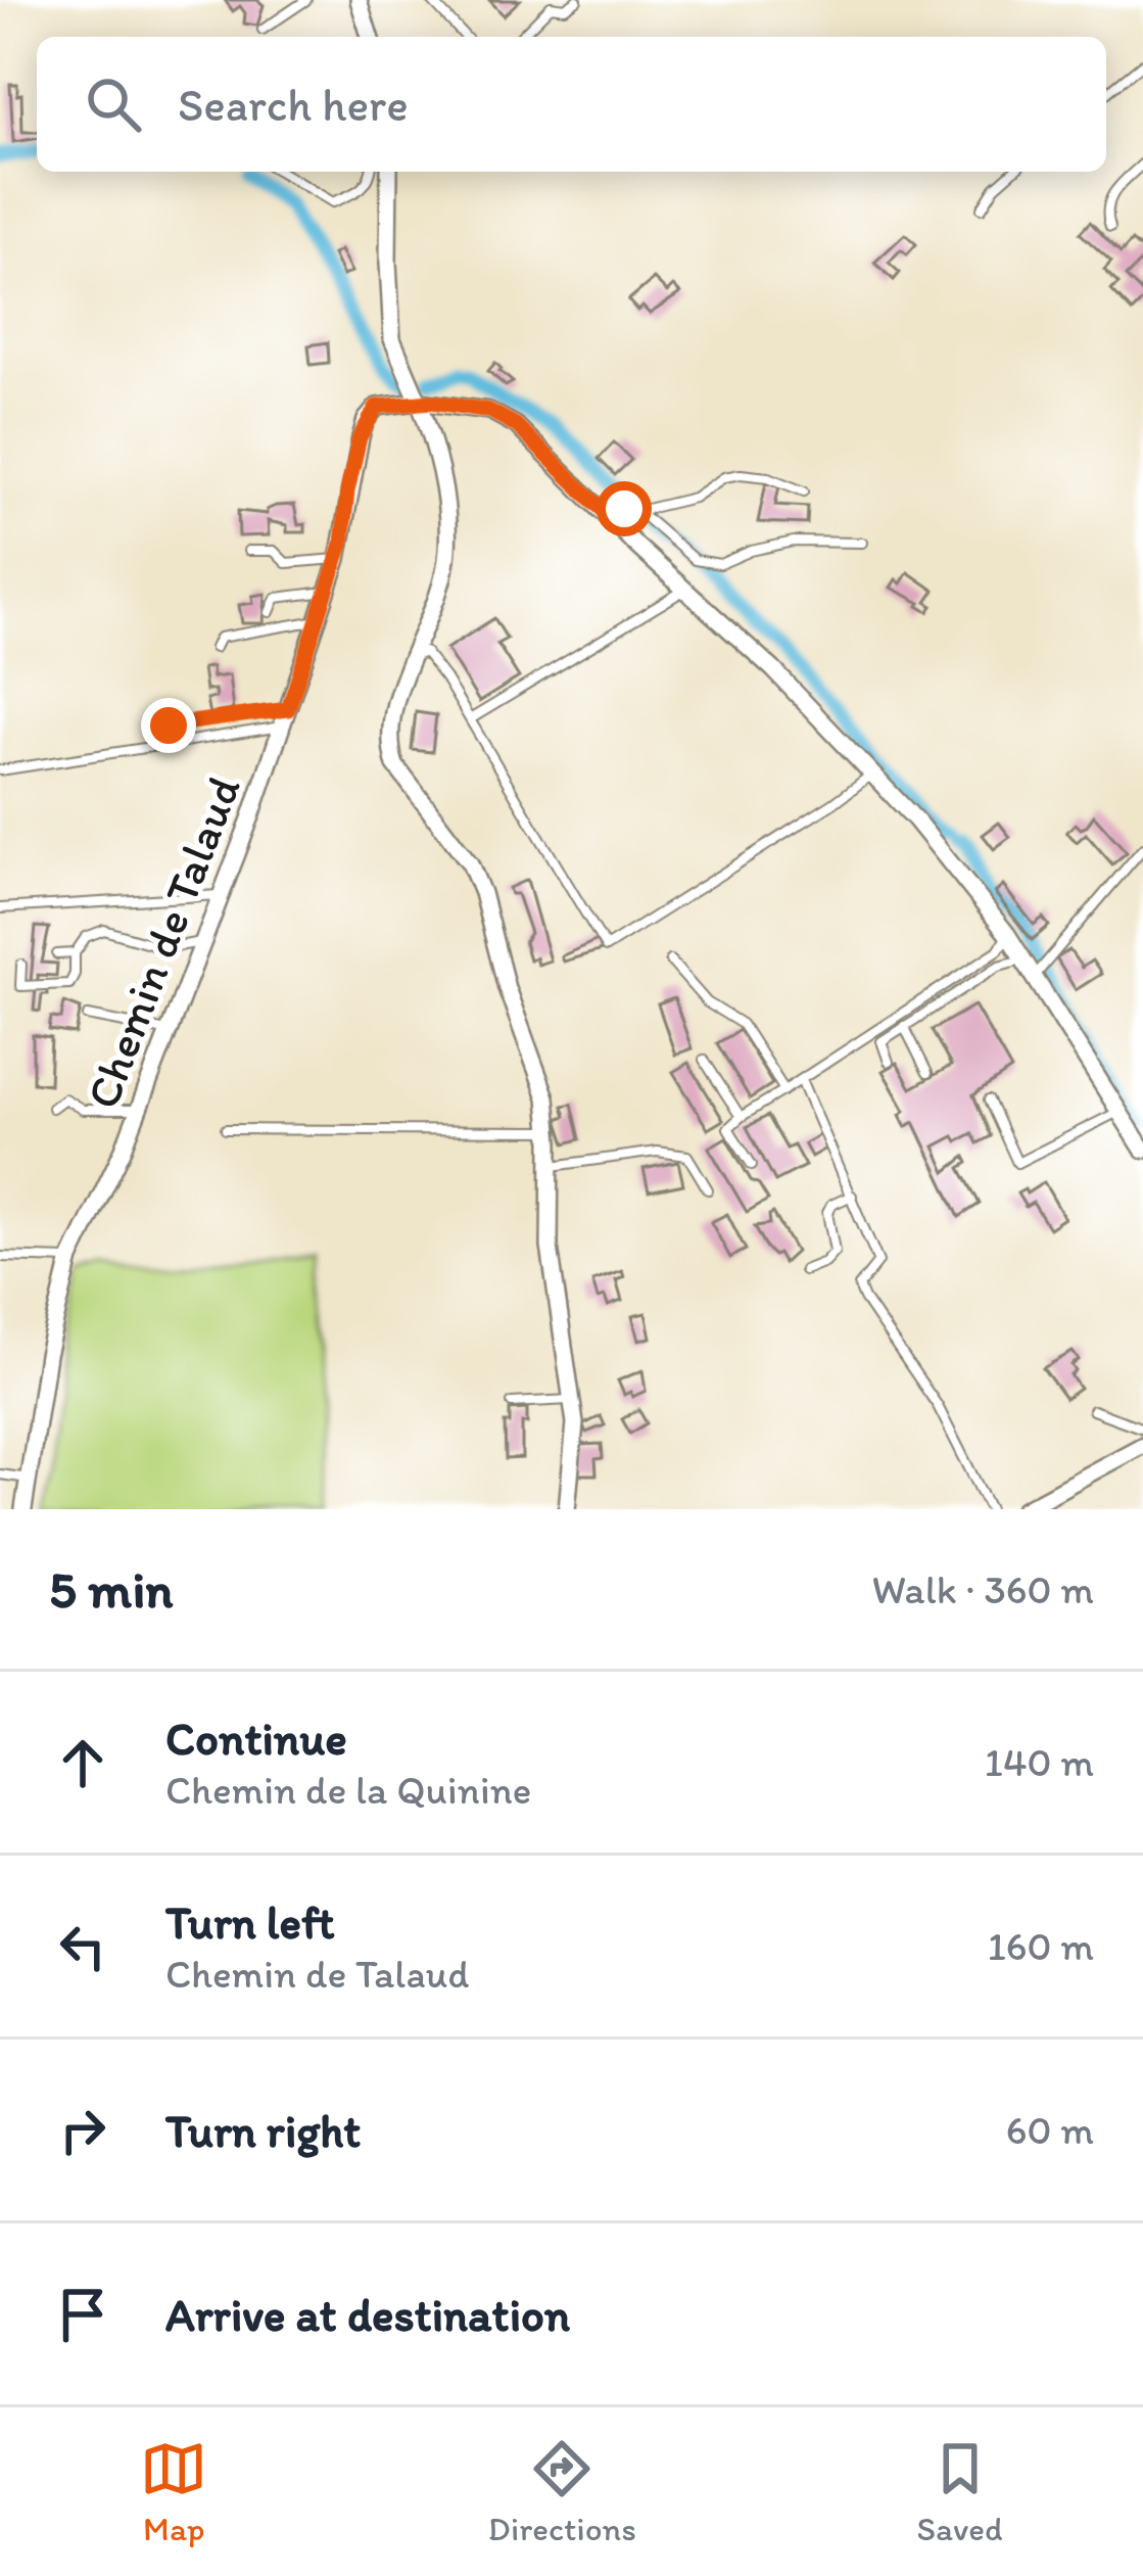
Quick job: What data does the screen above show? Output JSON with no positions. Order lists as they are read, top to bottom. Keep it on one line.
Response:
{"streets":{"street":["Chemin de Talaud"]},"page":{"search":"Search here","heading":["5 min","Walk · 360 m"],"list":[["Continue","Chemin de la Quinine","140 m"],["Turn left","Chemin de Talaud","160 m"],["Turn right","60 m"],"Arrive at destination"],"nav":["Map","Directions","Saved"]}}
